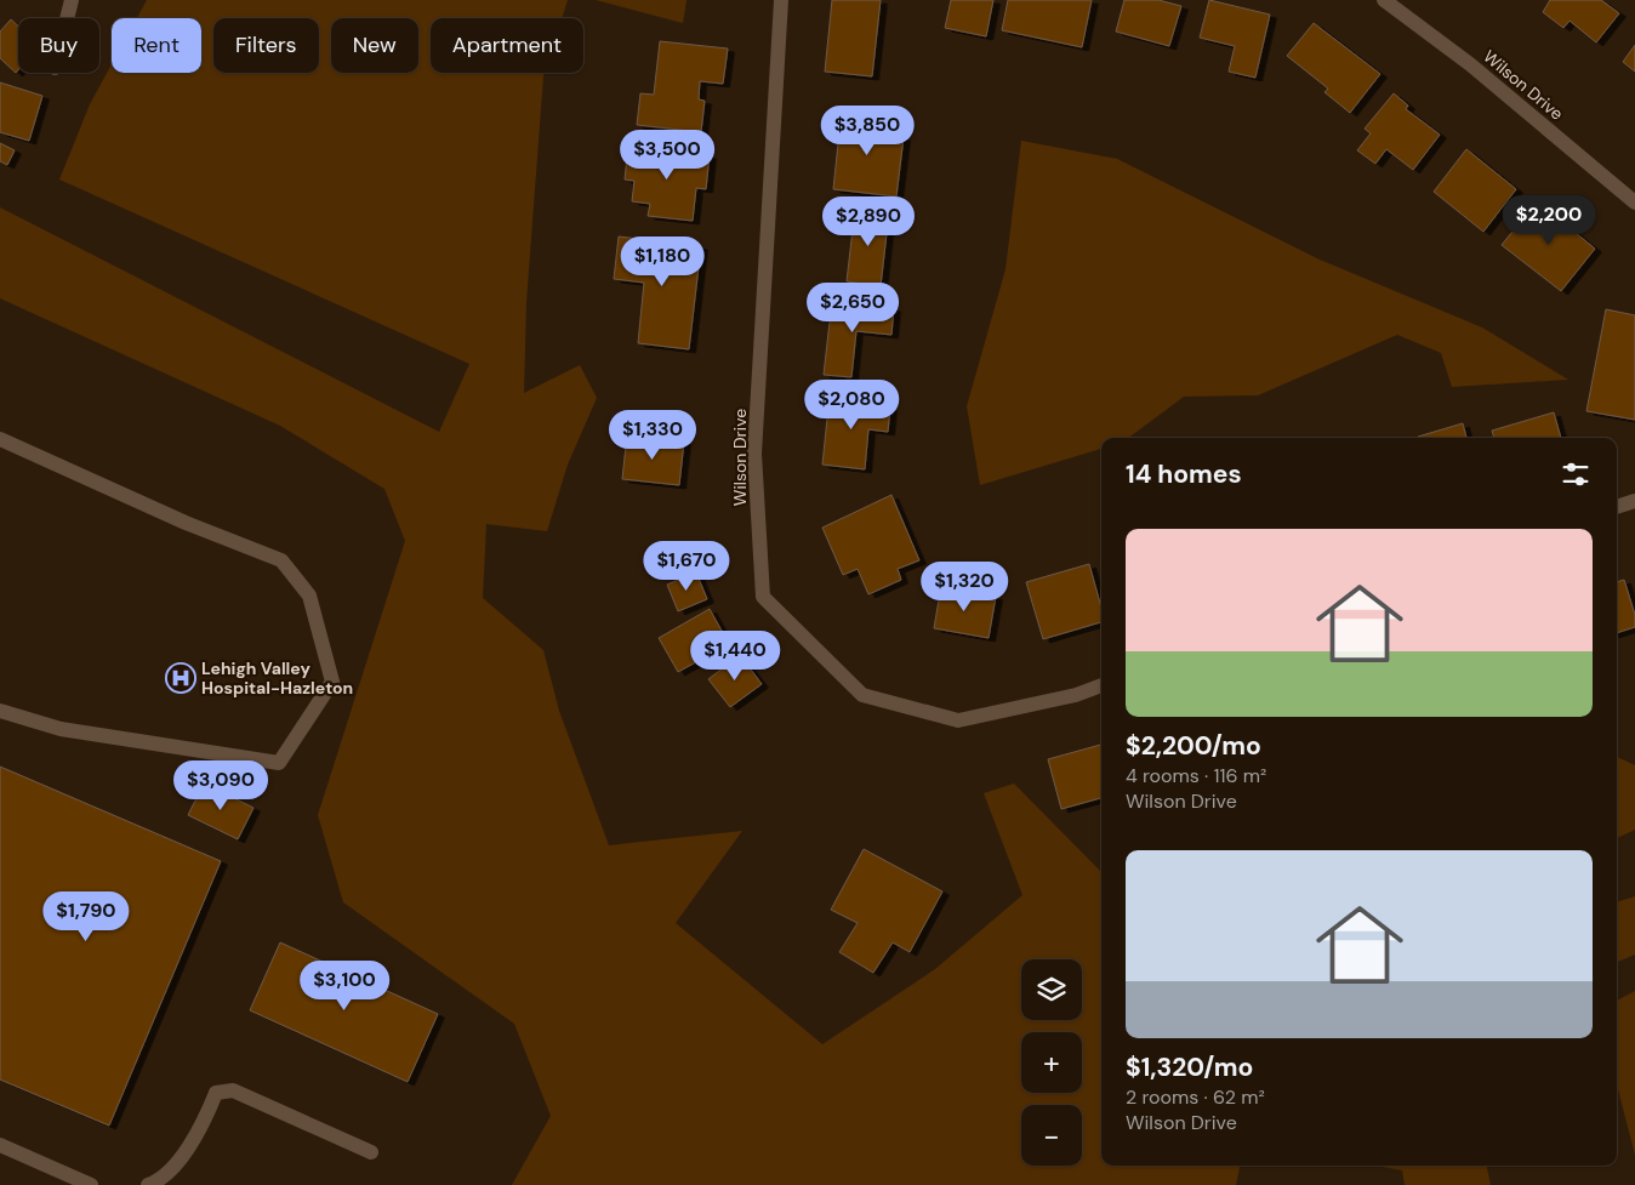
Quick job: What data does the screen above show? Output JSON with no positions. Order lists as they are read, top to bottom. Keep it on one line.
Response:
{"streets":{"street":["Wilson Drive"]},"places":{"hospital":["Lehigh Valley Hospital-Hazleton"]},"page":{"chip":["Buy","Rent","Filters","New","Apartment"],"price":["$3,850","$3,500","$2,200","$2,890","$1,180","$2,650","$2,080","$1,330","$1,670","$1,320","$1,440","$3,090","$1,790","$3,100"],"heading":"14 homes","list":[{"name":"$2,200/mo","note":"4 rooms · 116 m² · Wilson Drive"},{"name":"$1,320/mo","note":"2 rooms · 62 m² · Wilson Drive"}],"map_buttons":["+","−"]}}
